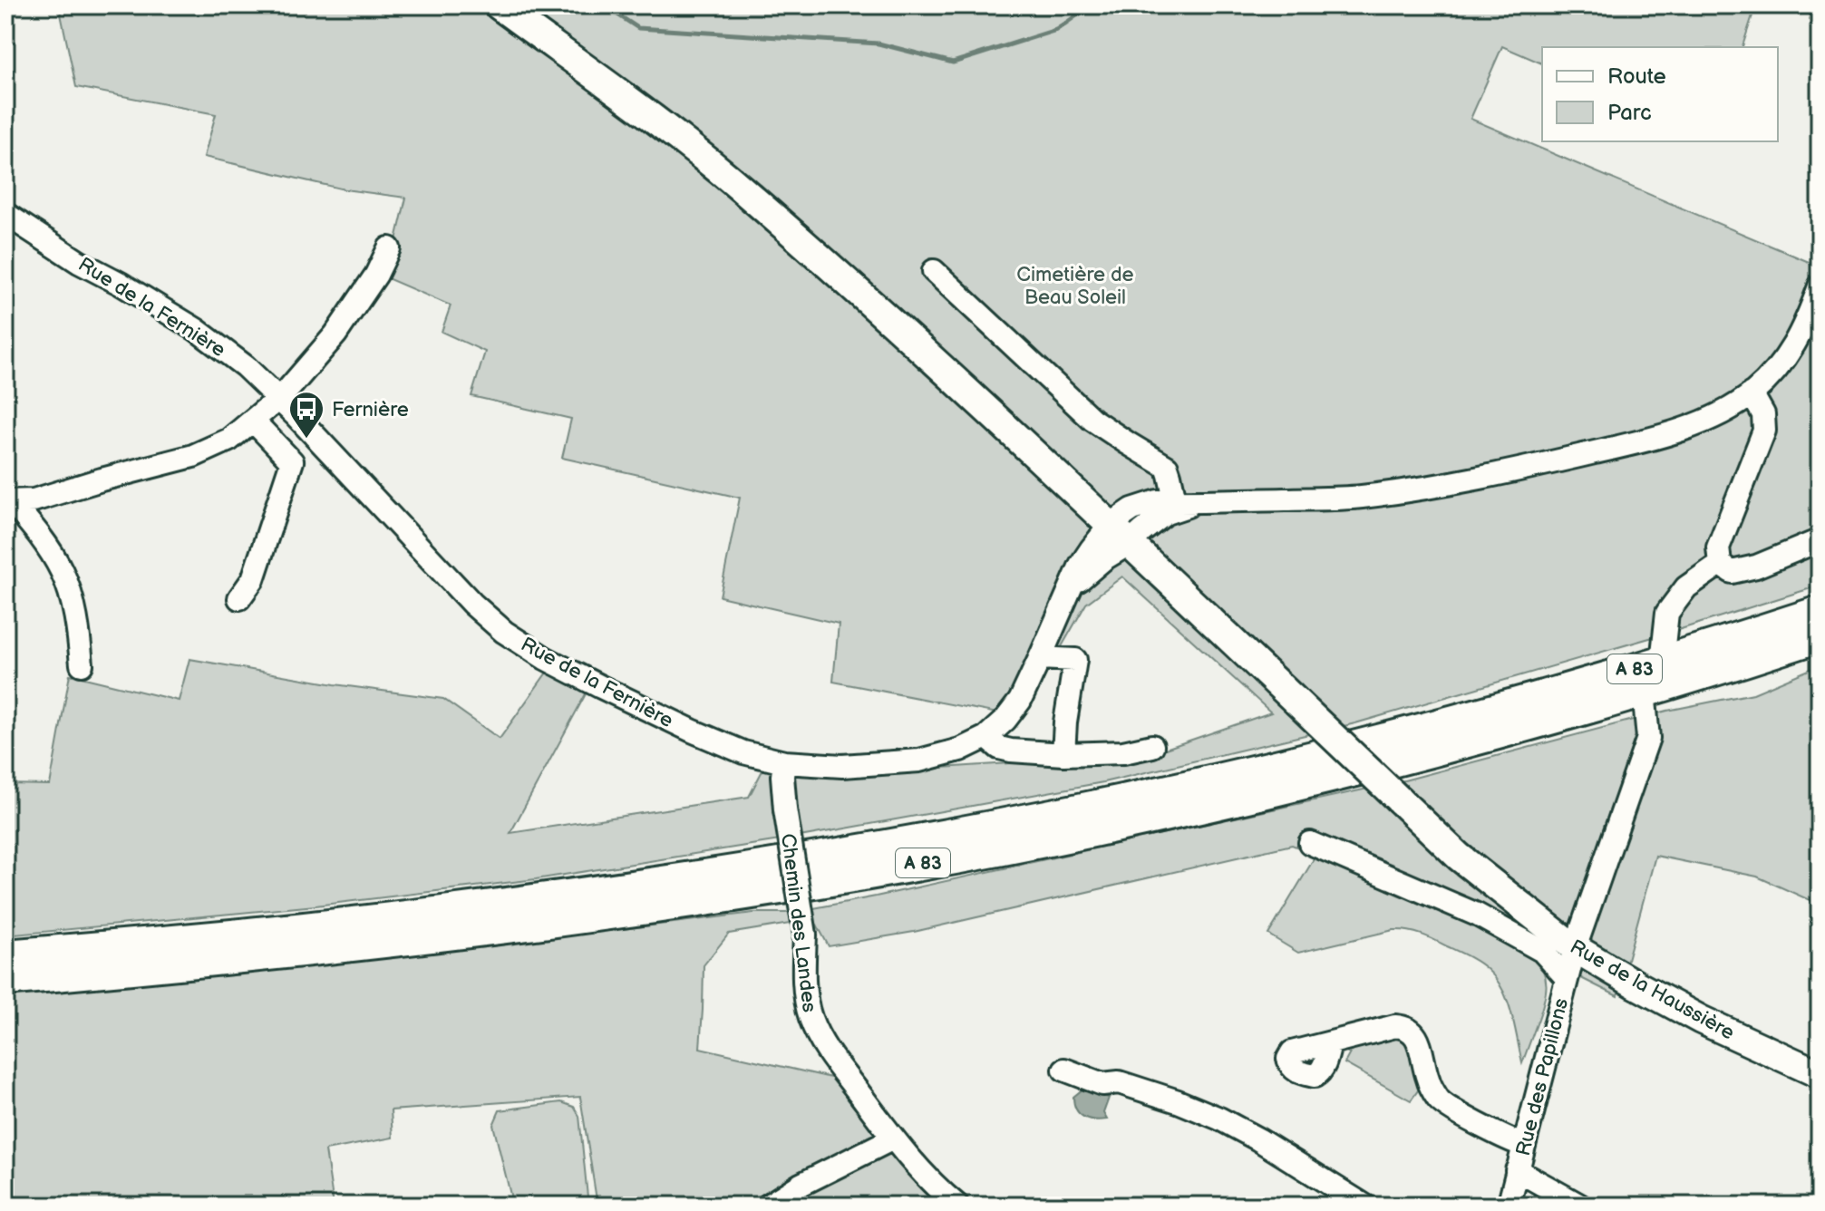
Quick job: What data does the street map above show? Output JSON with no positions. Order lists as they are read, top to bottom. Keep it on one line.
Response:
{"streets":{"highway":["A 83"],"main road":["Rue de la Haussière"],"street":["Rue de la Fernière","Chemin des Landes","Rue des Papillons"]},"crossings":[["Rue de la Fernière","Chemin des Landes"],["Rue de la Fernière","Rue de la Haussière"],["A 83","Rue des Papillons"],["Rue de la Haussière","Rue des Papillons"]],"parks":["Cimetière de Beau Soleil"],"places":{"bus stop":["Fernière"]},"legend":["Route","Parc"]}
